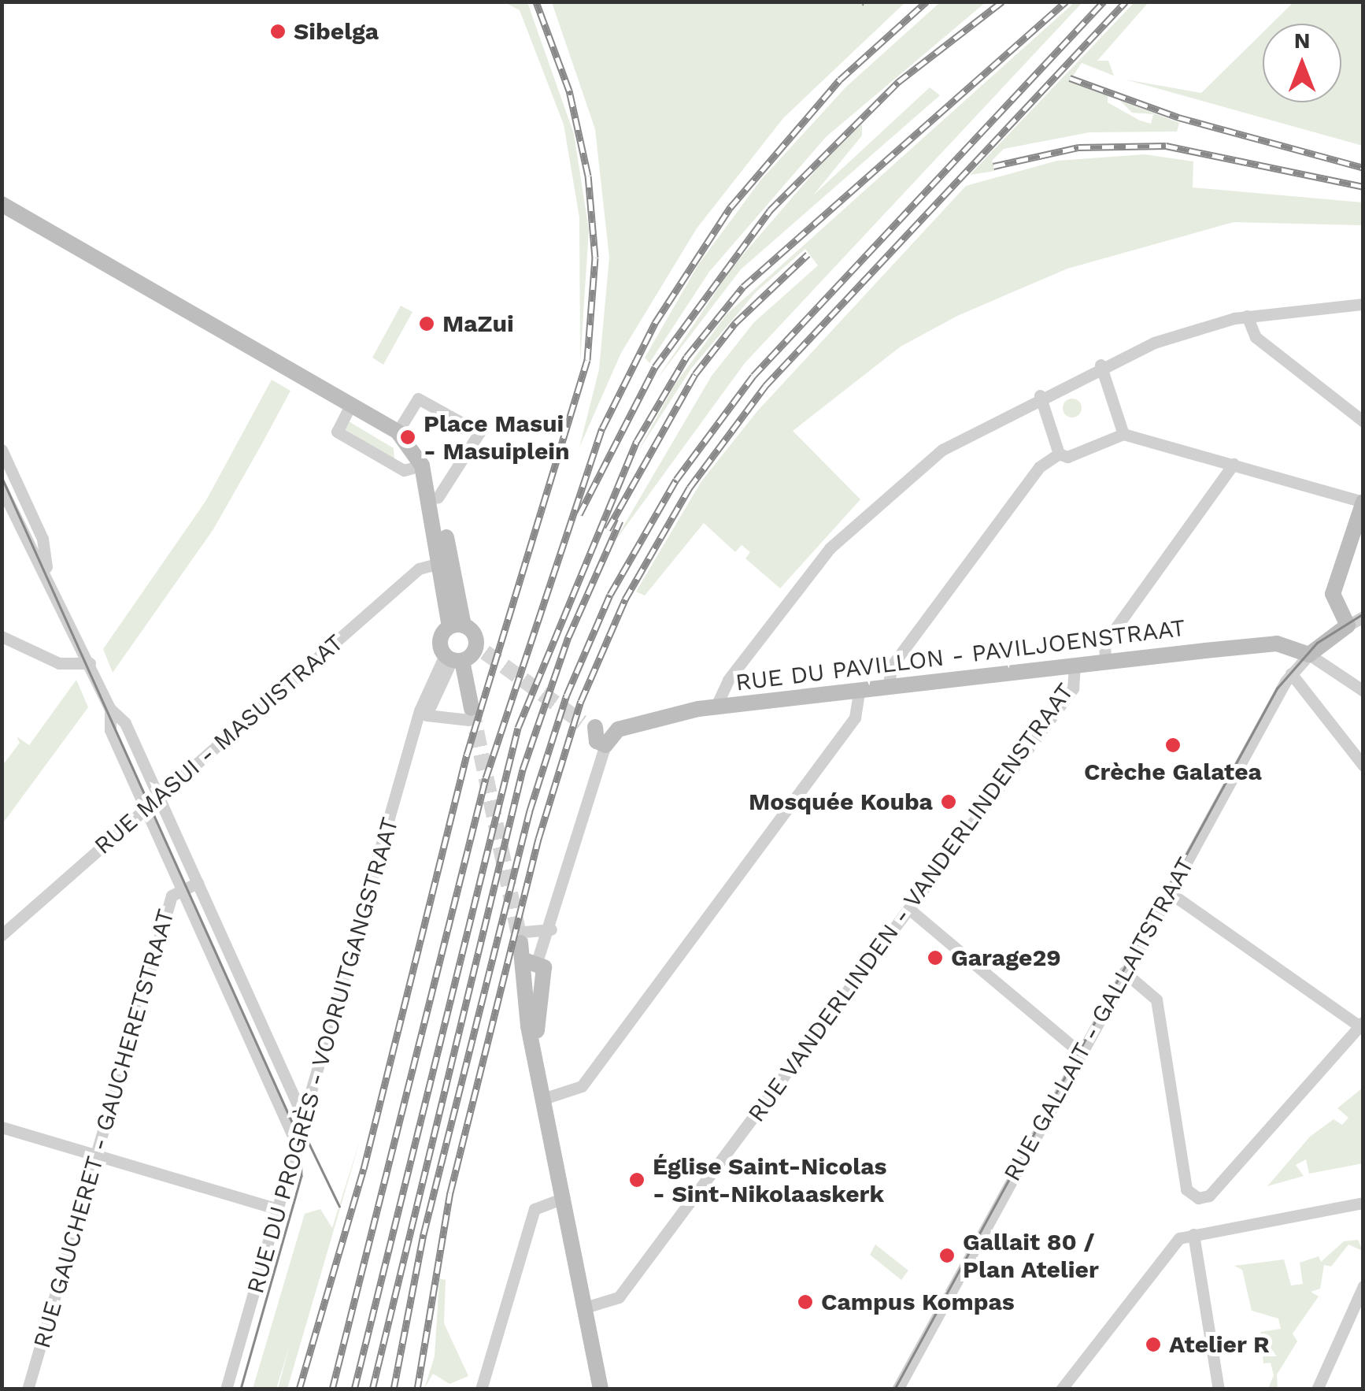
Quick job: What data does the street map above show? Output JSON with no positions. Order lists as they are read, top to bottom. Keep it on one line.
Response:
{"streets":{"main road":["RUE DU PAVILLON - PAVILJOENSTRAAT"],"street":["RUE MASUI - MASUISTRAAT","RUE VANDERLINDEN - VANDERLINDENSTRAAT","RUE GALLAIT - GALLAITSTRAAT","RUE DU PROGRÈS - VOORUITGANGSTRAAT","RUE GAUCHERET - GAUCHERETSTRAAT"]},"crossings":[["RUE DU PAVILLON - PAVILJOENSTRAAT","RUE VANDERLINDEN - VANDERLINDENSTRAAT"],["RUE DU PAVILLON - PAVILJOENSTRAAT","RUE GALLAIT - GALLAITSTRAAT"]],"places":["Sibelga","MaZui","Place Masui - Masuiplein","Crèche Galatea","Mosquée Kouba","Garage29","Église Saint-Nicolas - Sint-Nikolaaskerk","Gallait 80 / Plan Atelier","Campus Kompas","Atelier R"],"north":"top"}
